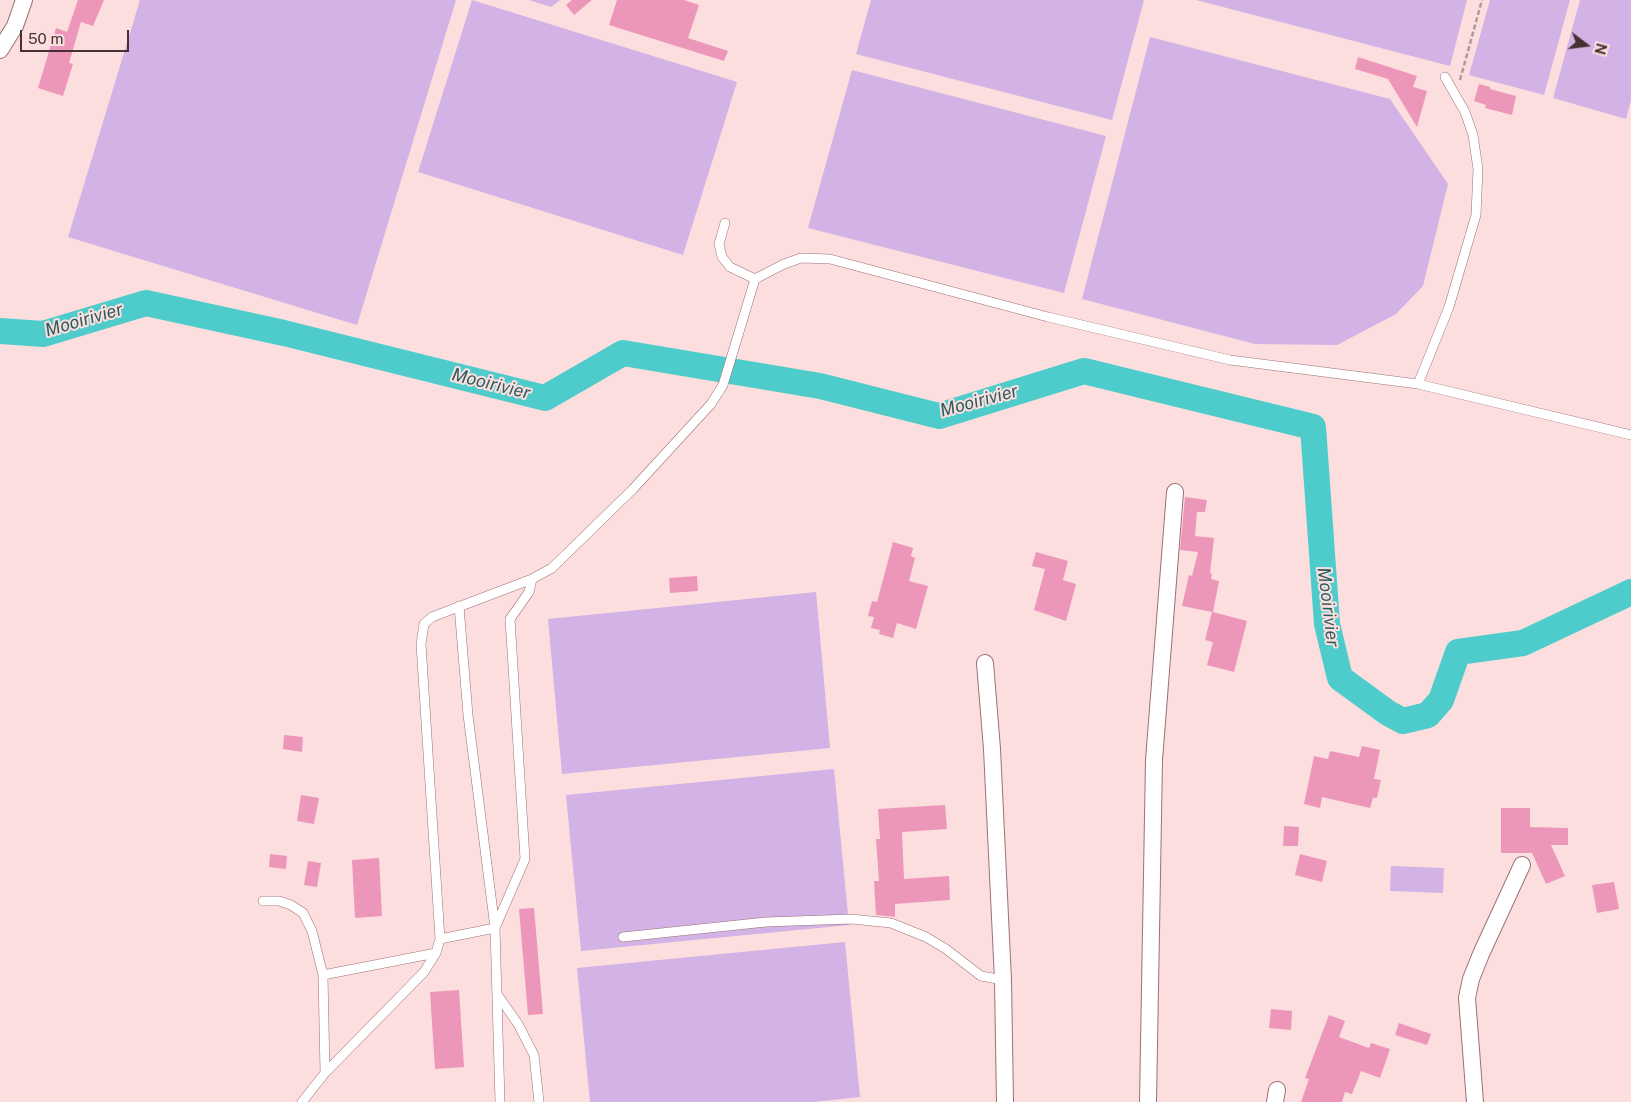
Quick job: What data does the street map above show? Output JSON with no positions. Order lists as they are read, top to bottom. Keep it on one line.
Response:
{"water":["Mooirivier"],"scale_bar":"50 m","north":"right"}
